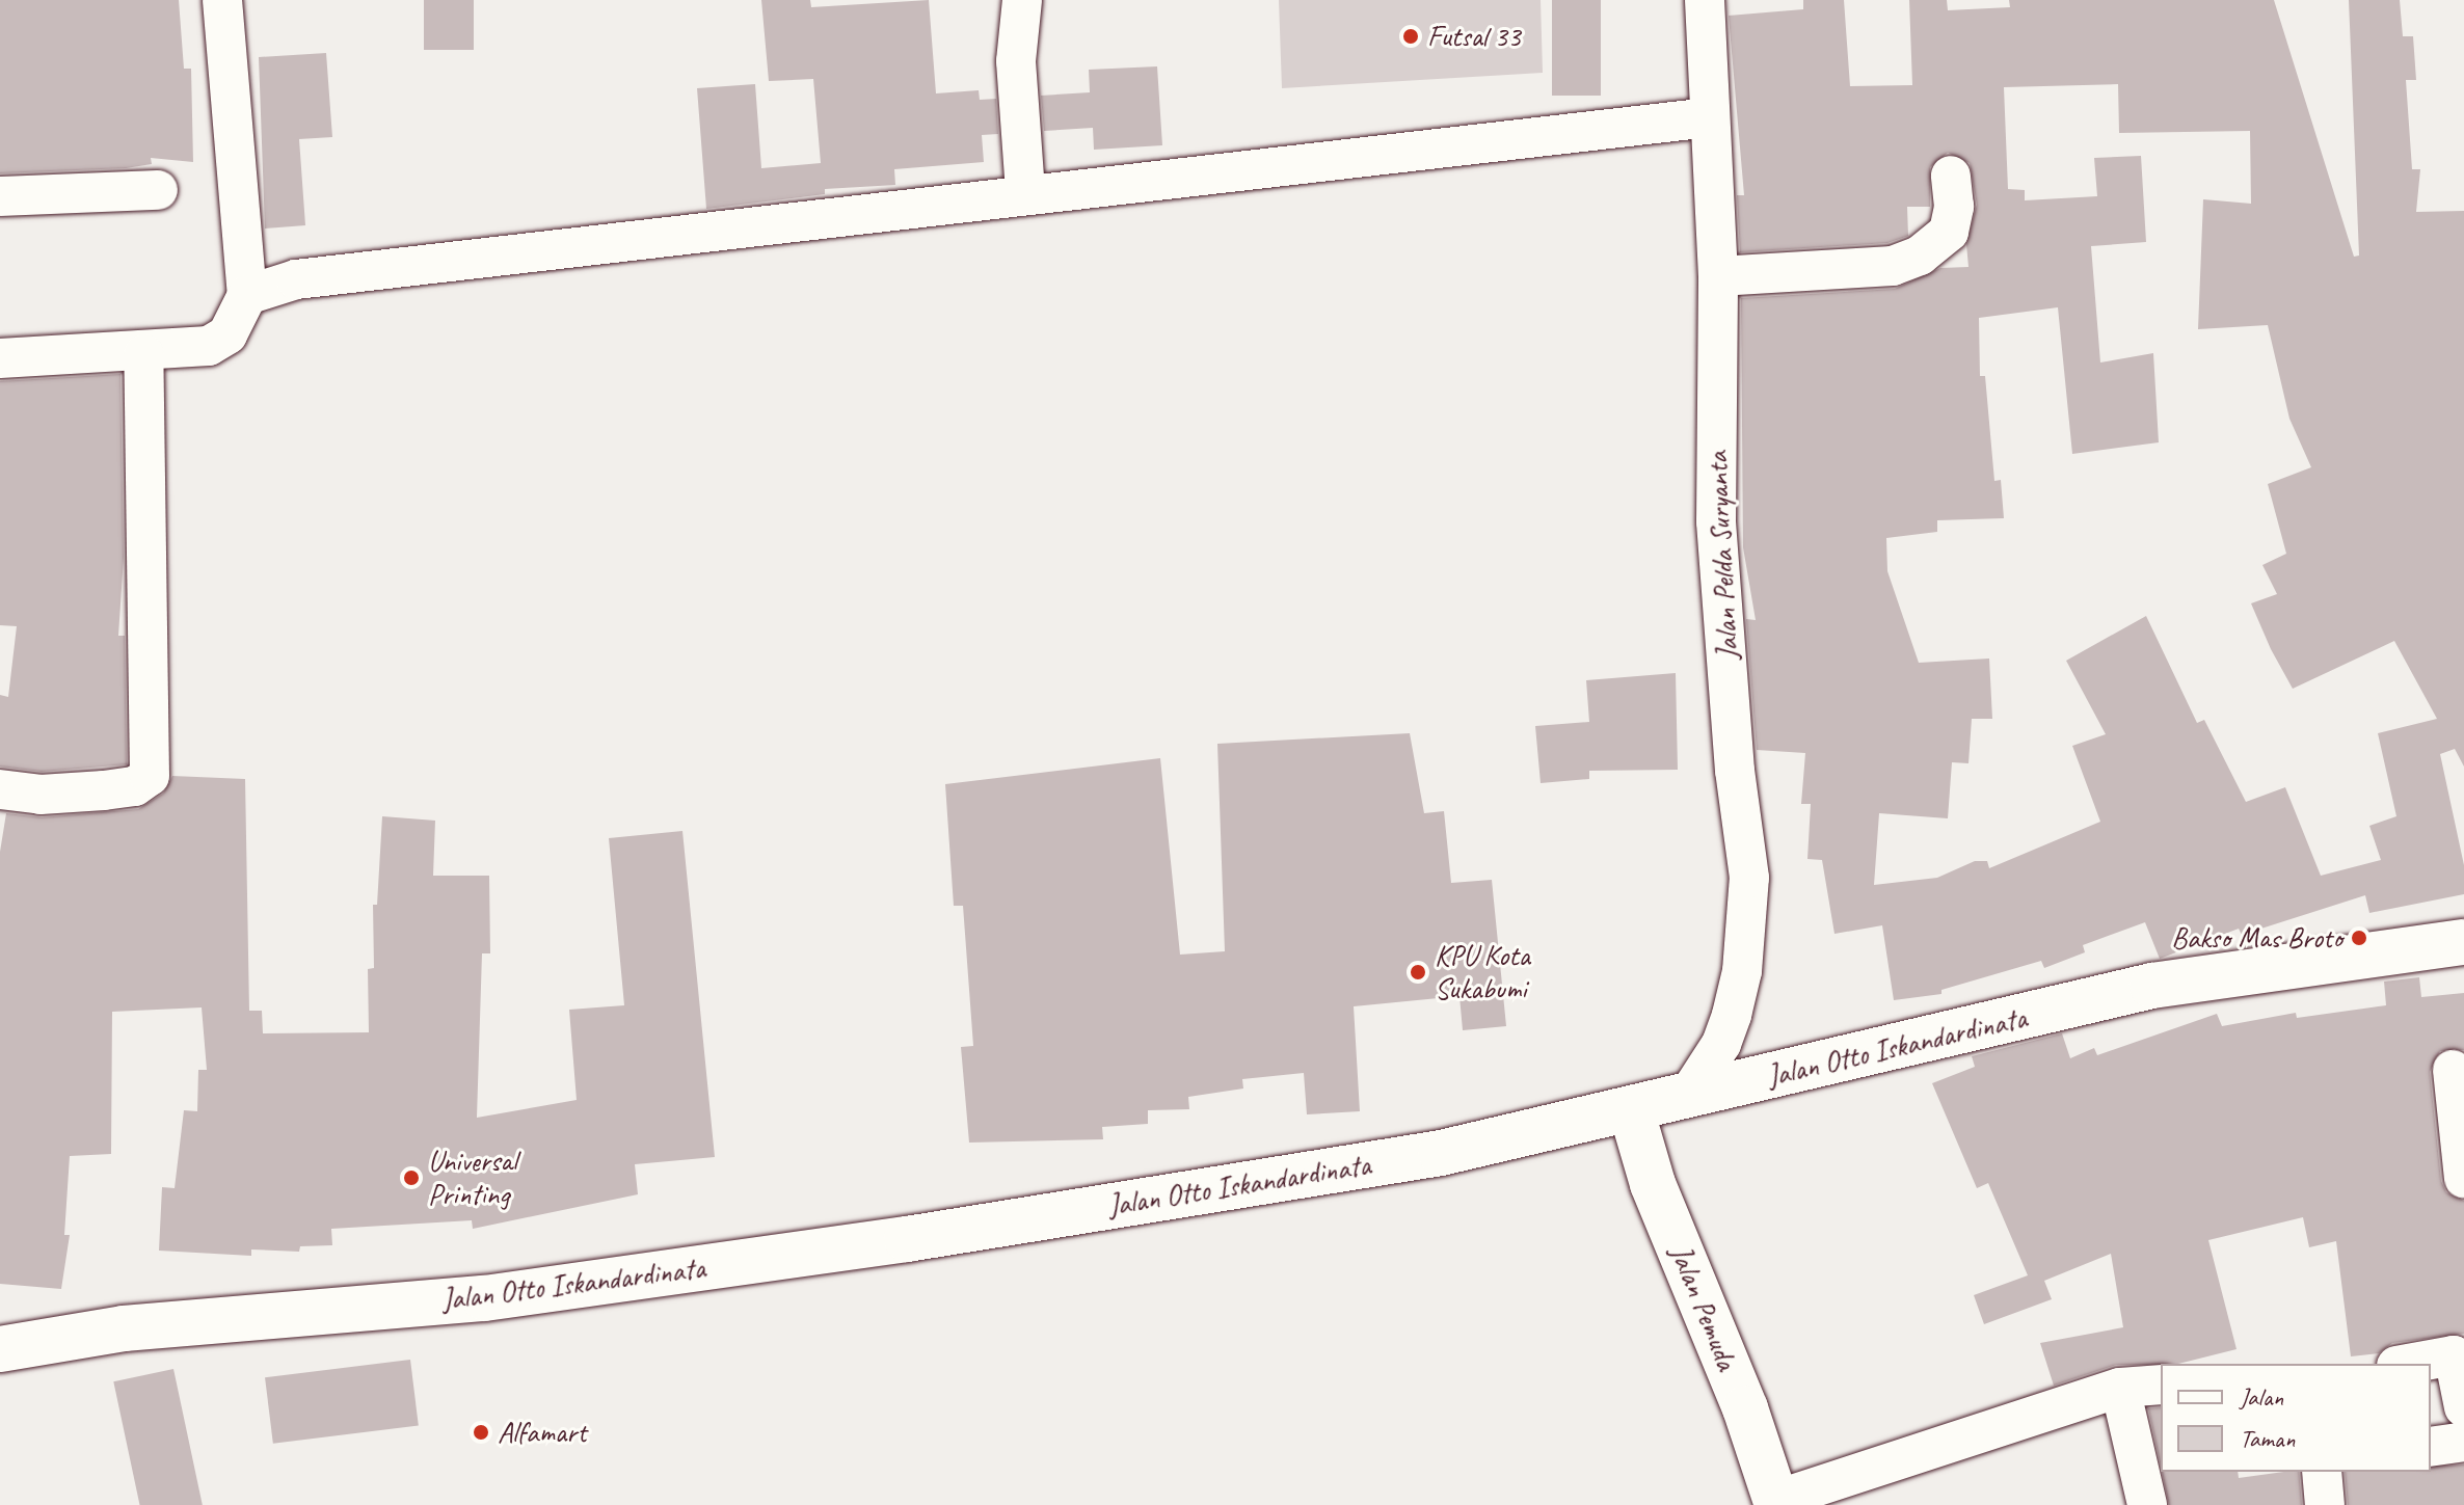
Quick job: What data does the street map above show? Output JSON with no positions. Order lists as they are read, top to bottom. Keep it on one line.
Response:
{"streets":{"main road":["Jalan Otto Iskandardinata","Jalan Pemuda"],"street":["Jalan Pelda Suryanta"]},"crossings":[["Jalan Pelda Suryanta","Jalan Otto Iskandardinata"],["Jalan Otto Iskandardinata","Jalan Pemuda"]],"places":["Futsal 33","Bakso Mas Broto","KPU Kota Sukabumi","Universal Printing","Alfamart"],"legend":["Jalan","Taman"]}
